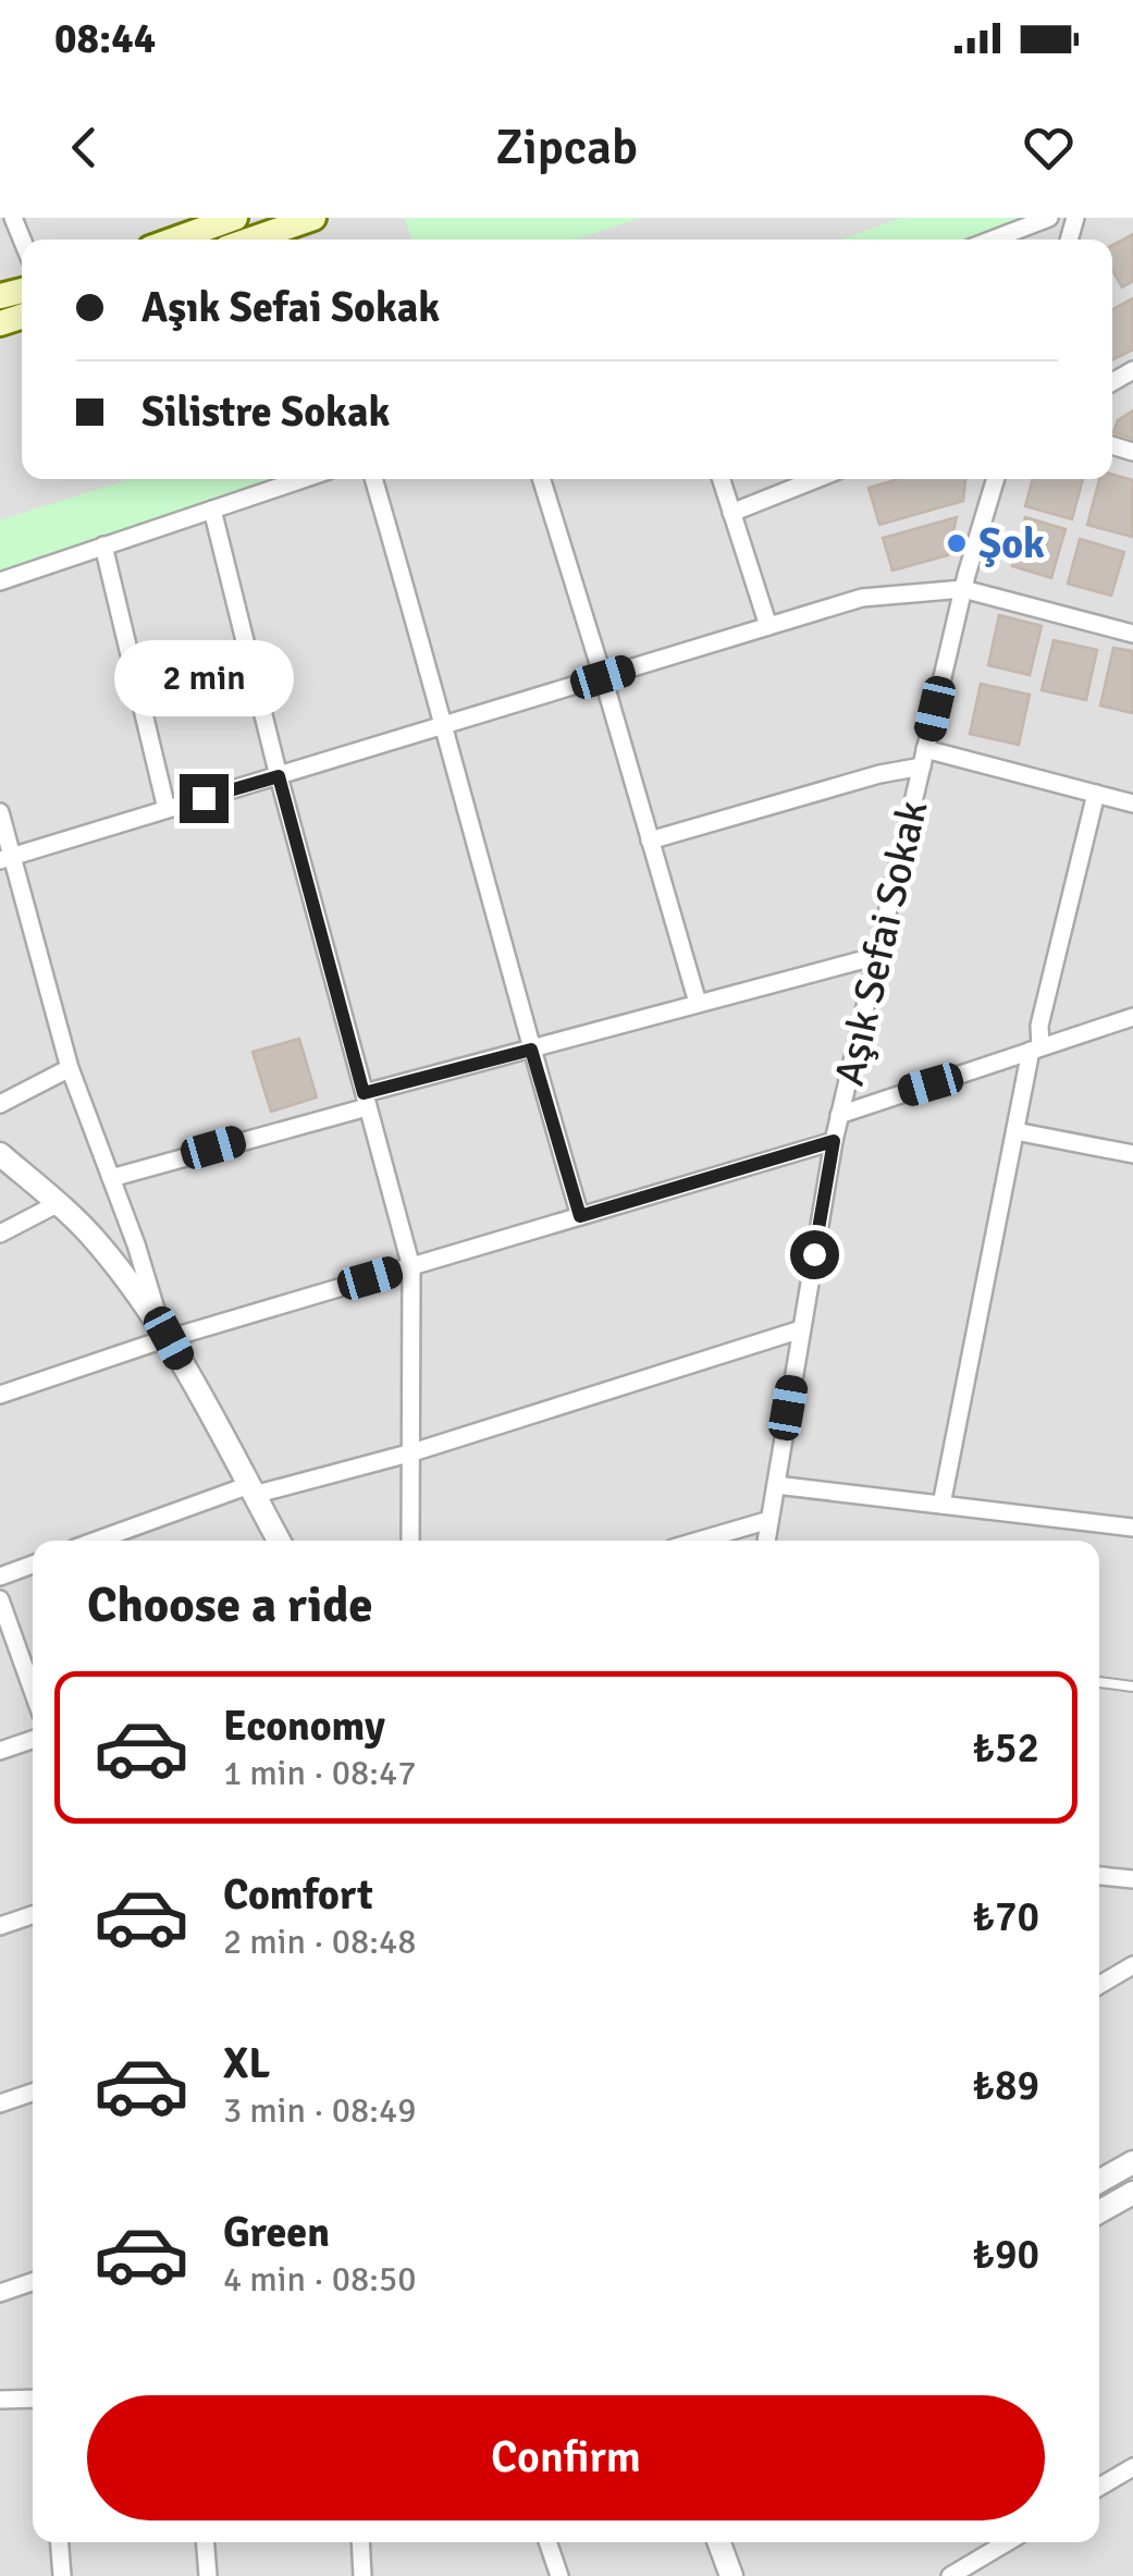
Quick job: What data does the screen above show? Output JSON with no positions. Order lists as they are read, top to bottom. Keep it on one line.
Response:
{"streets":{"street":["Aşık Sefai Sokak"]},"places":["Şok"],"page":{"status":"08:44","header":"Zipcab","banner":["Aşık Sefai Sokak","Silistre Sokak"],"bubble":"2 min","heading":"Choose a ride","list":[{"name":"Economy","note":"1 min · 08:47","value":"₺52"},{"name":"Comfort","note":"2 min · 08:48","value":"₺70"},{"name":"XL","note":"3 min · 08:49","value":"₺89"},{"name":"Green","note":"4 min · 08:50","value":"₺90"}],"buttons":"Confirm"}}
